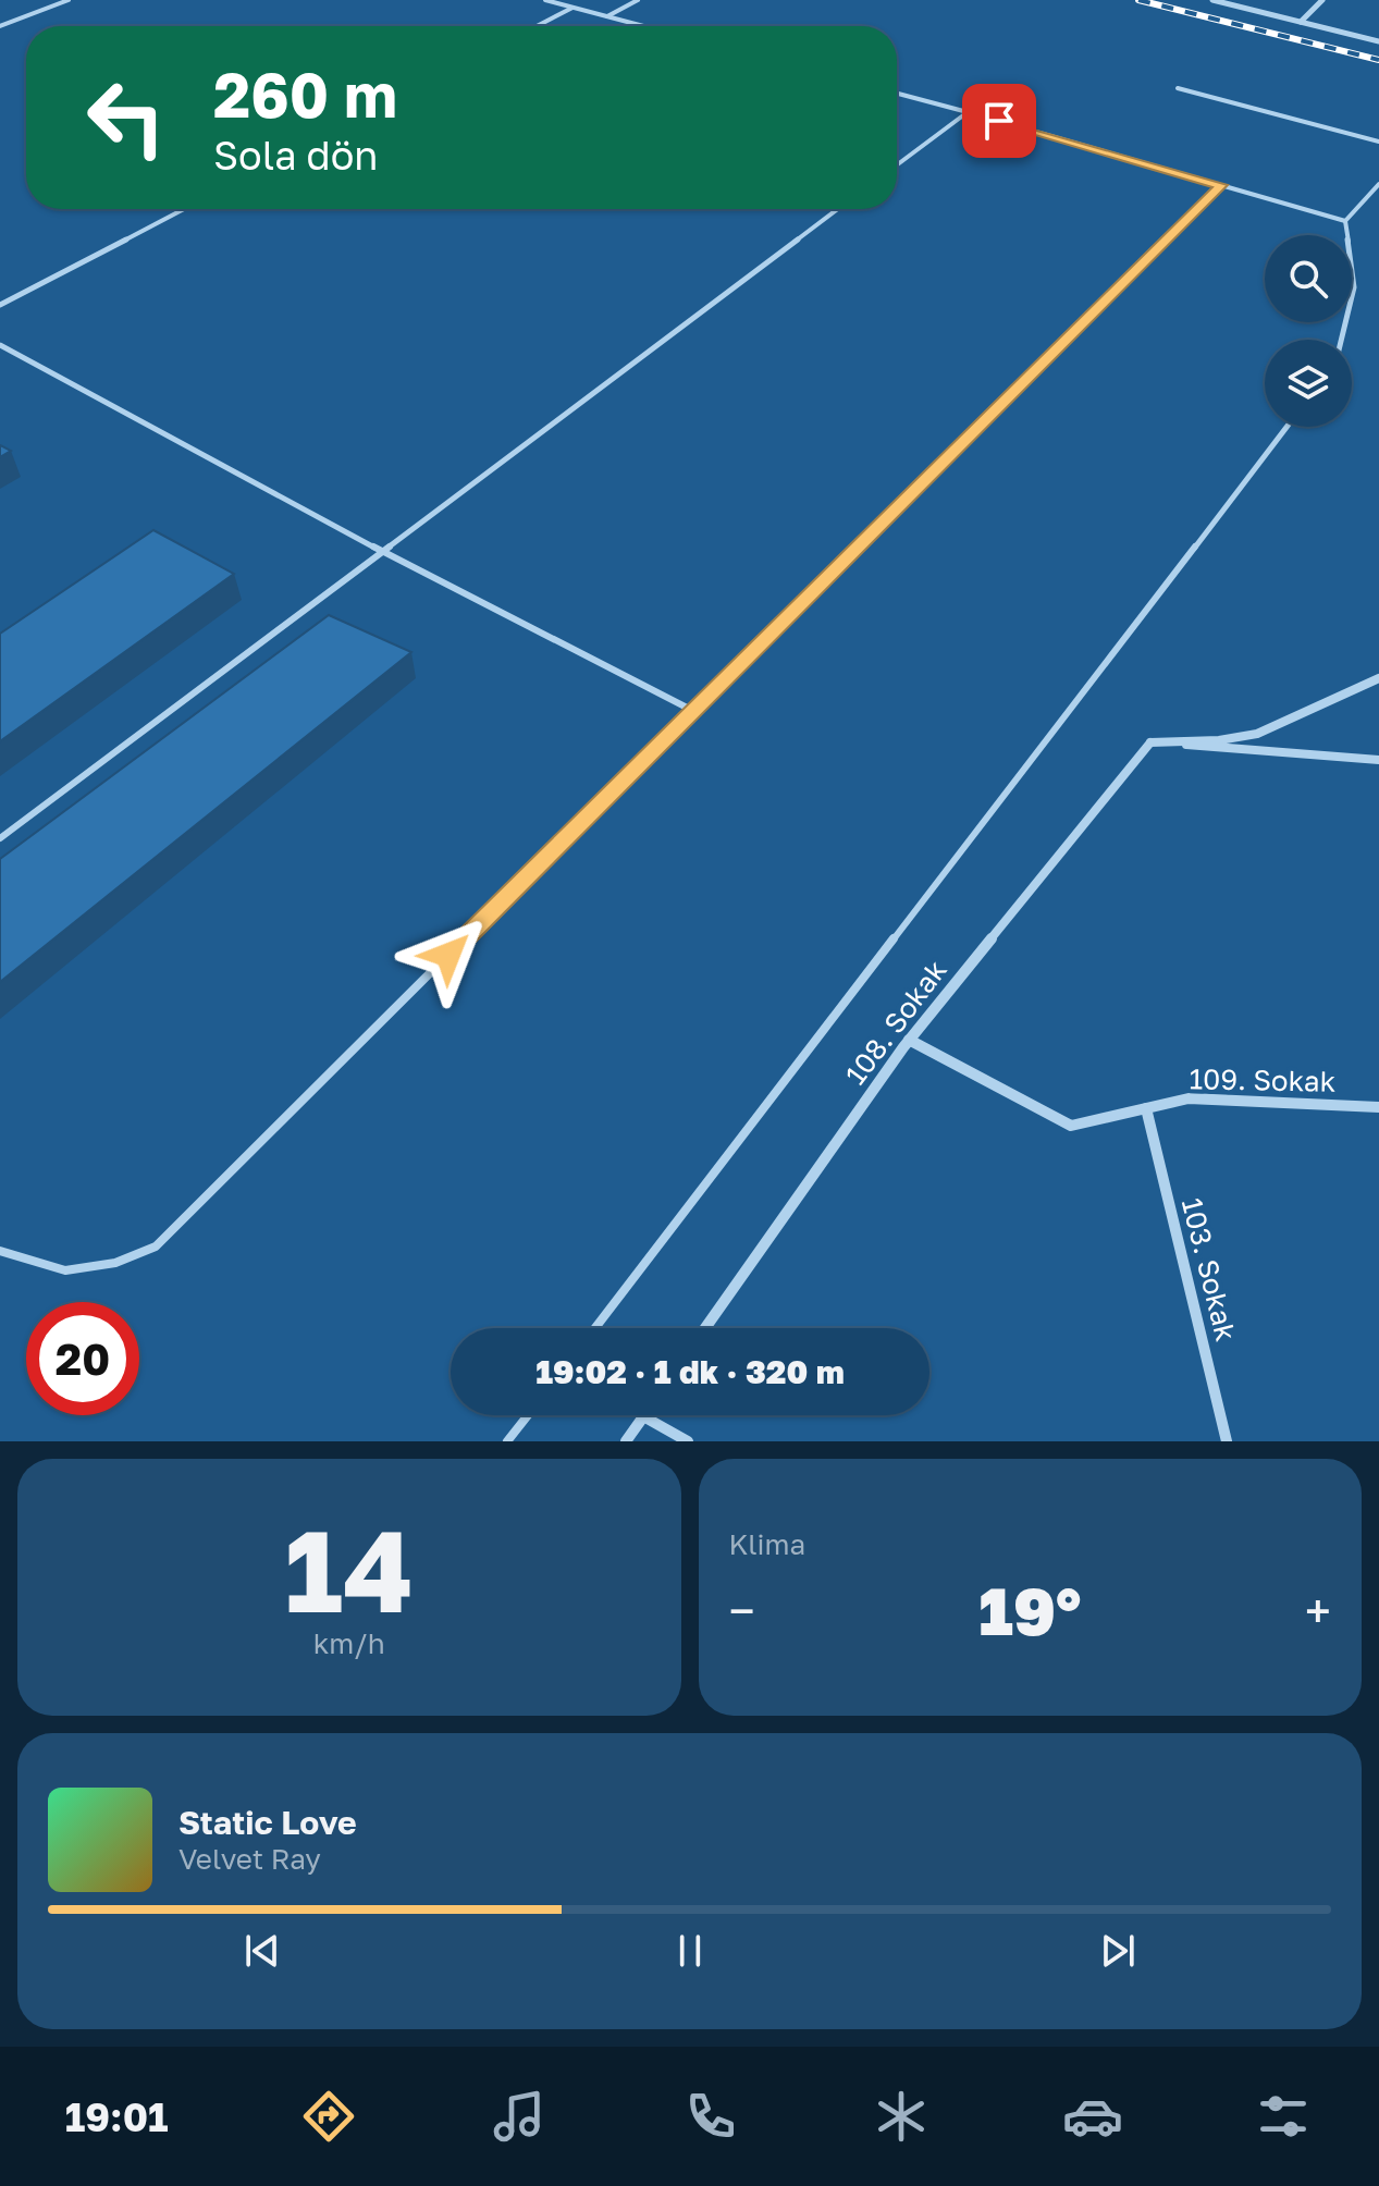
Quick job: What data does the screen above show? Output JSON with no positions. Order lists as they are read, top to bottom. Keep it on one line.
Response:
{"streets":{"street":["108. Sokak","109. Sokak","103. Sokak"]},"crossings":[["108. Sokak","109. Sokak"],["109. Sokak","103. Sokak"]],"page":{"turn":["260 m","Sola dön"],"limit":"20","trip":"19:02 · 1 dk · 320 m","tile":[["14","km/h"],"Klima"],"heat":["−","19°","+"],"song":["Static Love","Velvet Ray"],"tabs":"19:01"}}
